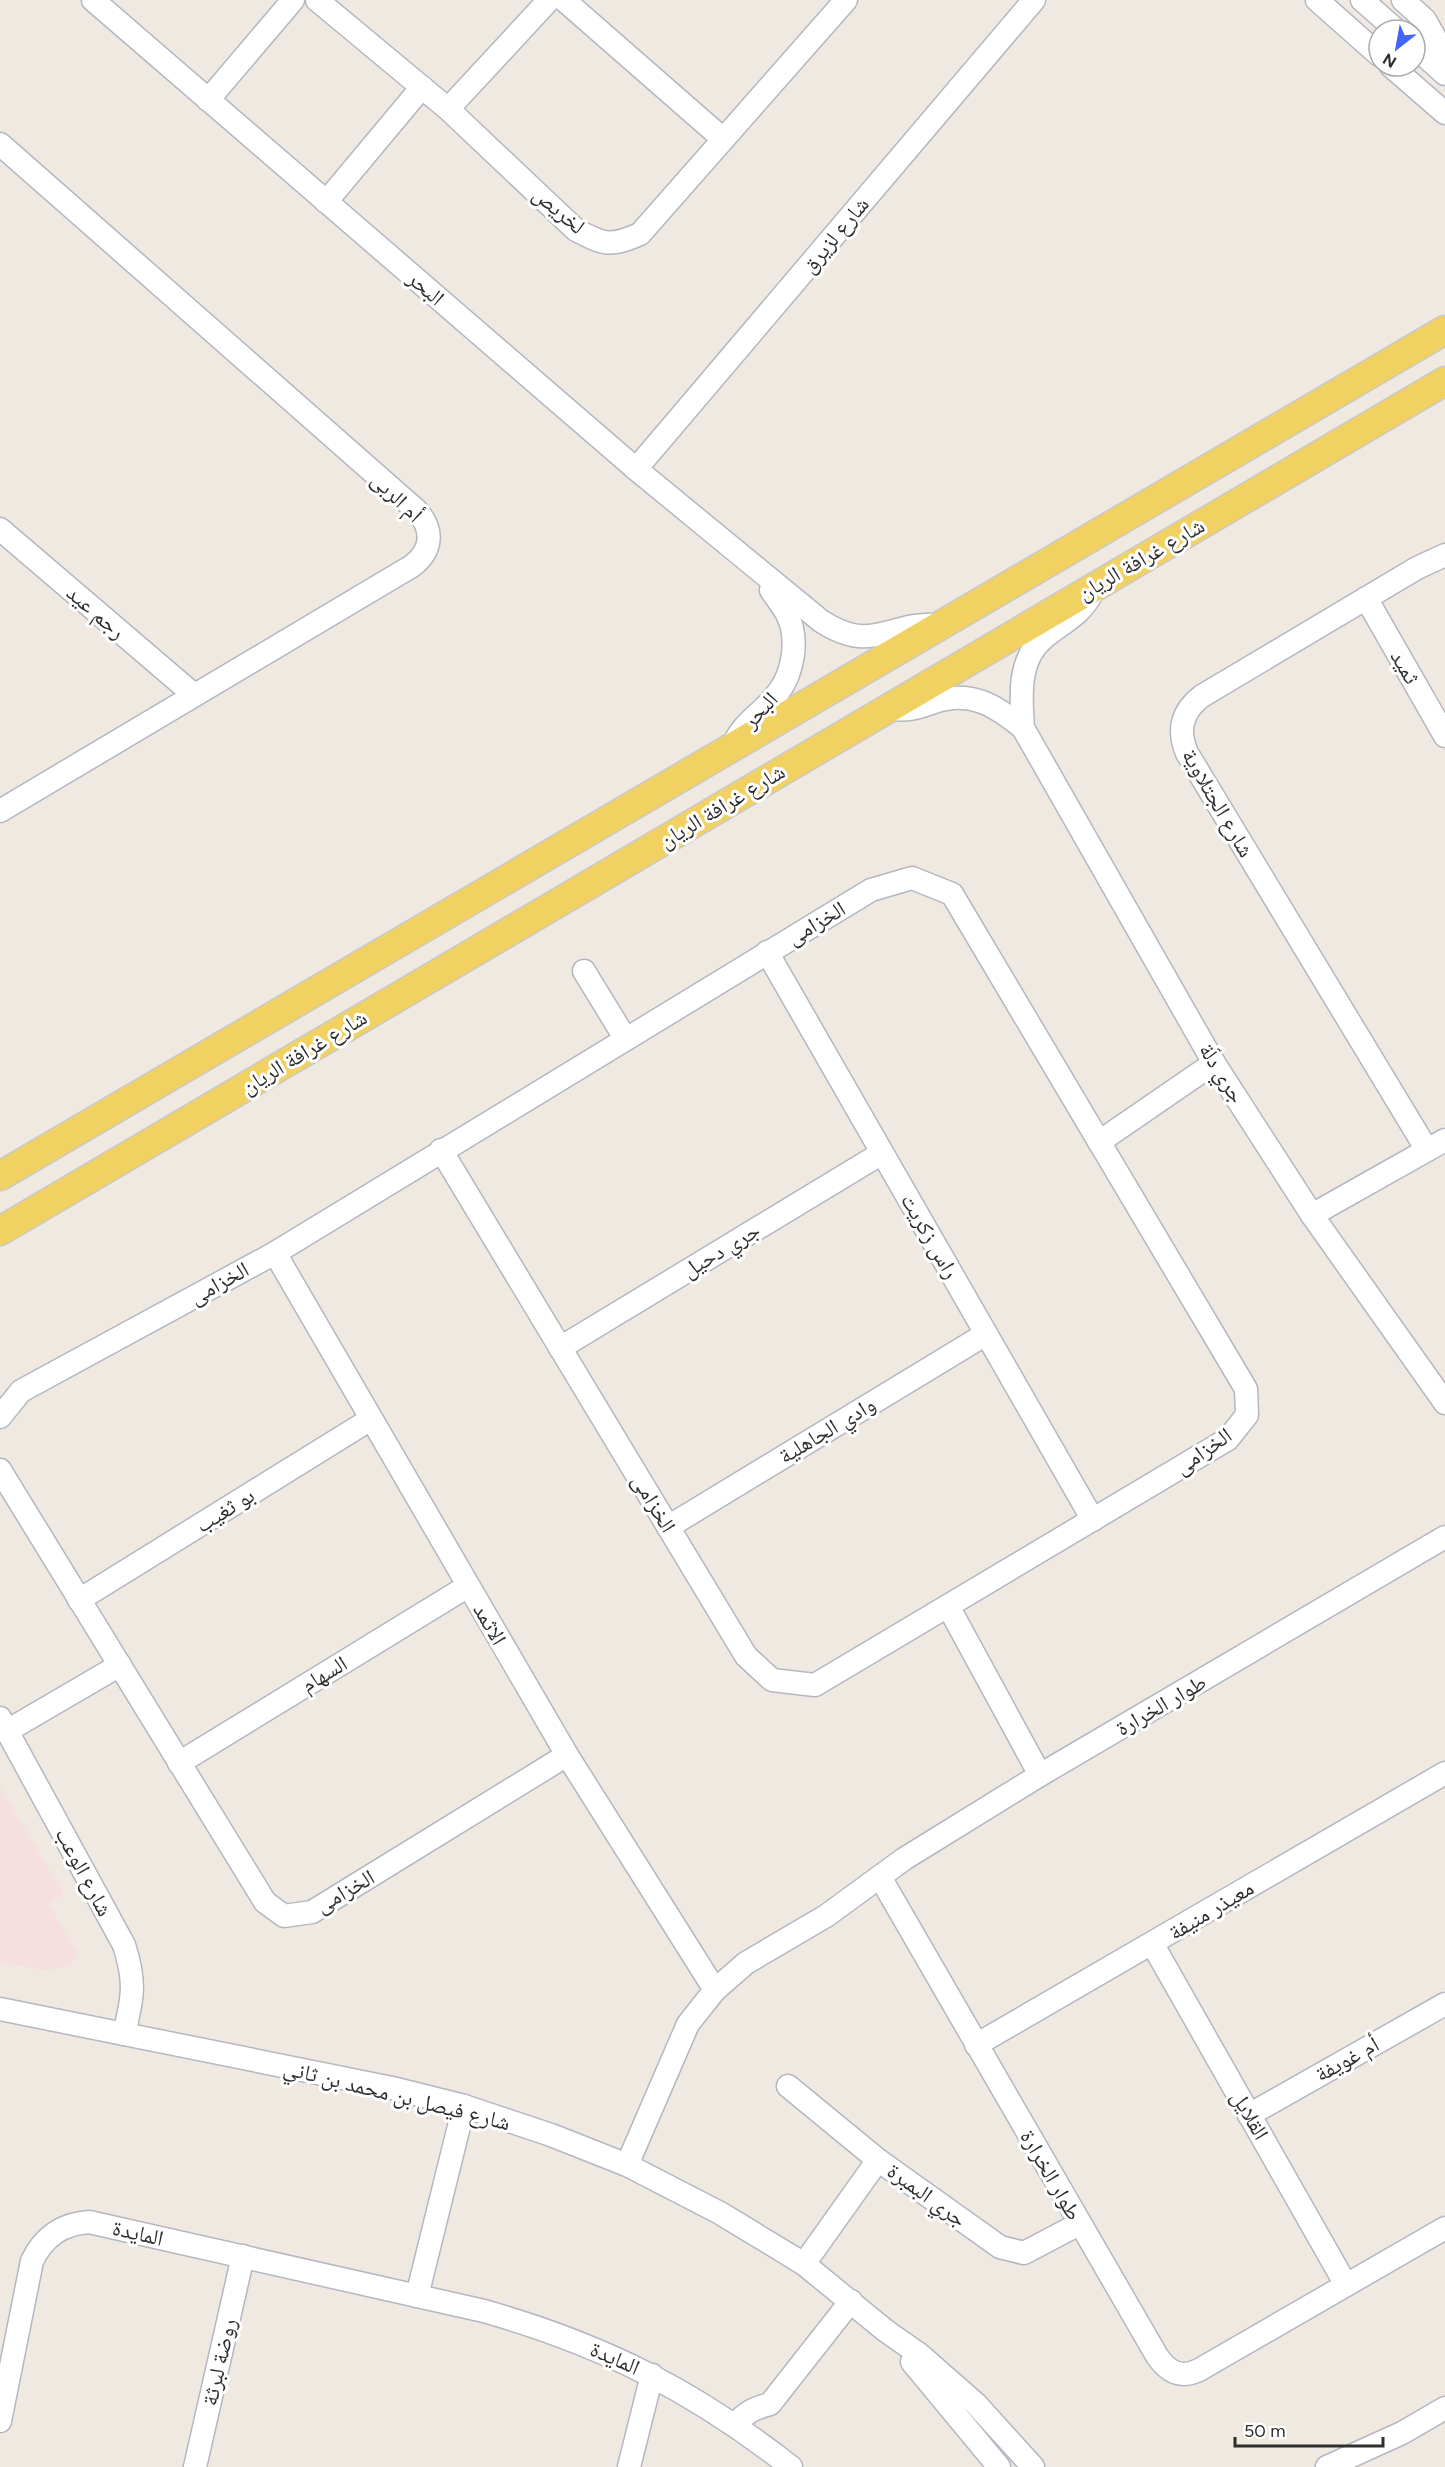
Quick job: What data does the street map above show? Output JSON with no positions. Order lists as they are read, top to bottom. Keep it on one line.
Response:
{"streets":{"main road":["شارع غرافة الريان"],"street":["لخريص","شارع لزيرق","البحر","أم الربى","رجم عيد","ثميد","شارع الجتلاوية","الخزامى","جري دلّة","راس زكريت","جري دحيل","وادي الجاهلية","بو ثغيب","الاثمد","السهام","طوار الخرارة","شارع الوعب","معيذر منيفة","أم غويفة","شارع فيصل بن محمد بن ثاني","القلايل","جري البمبرة","المايدة","روضة لبرثة"]},"crossings":[["شارع لزيرق","البحر"],["البحر","شارع غرافة الريان"],["أم الربى","رجم عيد"],["شارع غرافة الريان","جري دلّة"],["ثميد","شارع الجتلاوية"],["الخزامى","راس زكريت"],["الخزامى","جري دحيل"],["الخزامى","وادي الجاهلية"],["الخزامى","بو ثغيب"],["الخزامى","الاثمد"],["الخزامى","السهام"],["راس زكريت","جري دحيل"],["راس زكريت","وادي الجاهلية"],["بو ثغيب","الاثمد"],["الاثمد","السهام"],["الاثمد","طوار الخرارة"],["طوار الخرارة","معيذر منيفة"],["طوار الخرارة","شارع فيصل بن محمد بن ثاني"],["طوار الخرارة","القلايل"],["طوار الخرارة","جري البمبرة"],["شارع الوعب","شارع فيصل بن محمد بن ثاني"],["معيذر منيفة","القلايل"],["أم غويفة","القلايل"],["المايدة","روضة لبرثة"]],"scale_bar":"50 m","north":"bottom left"}
